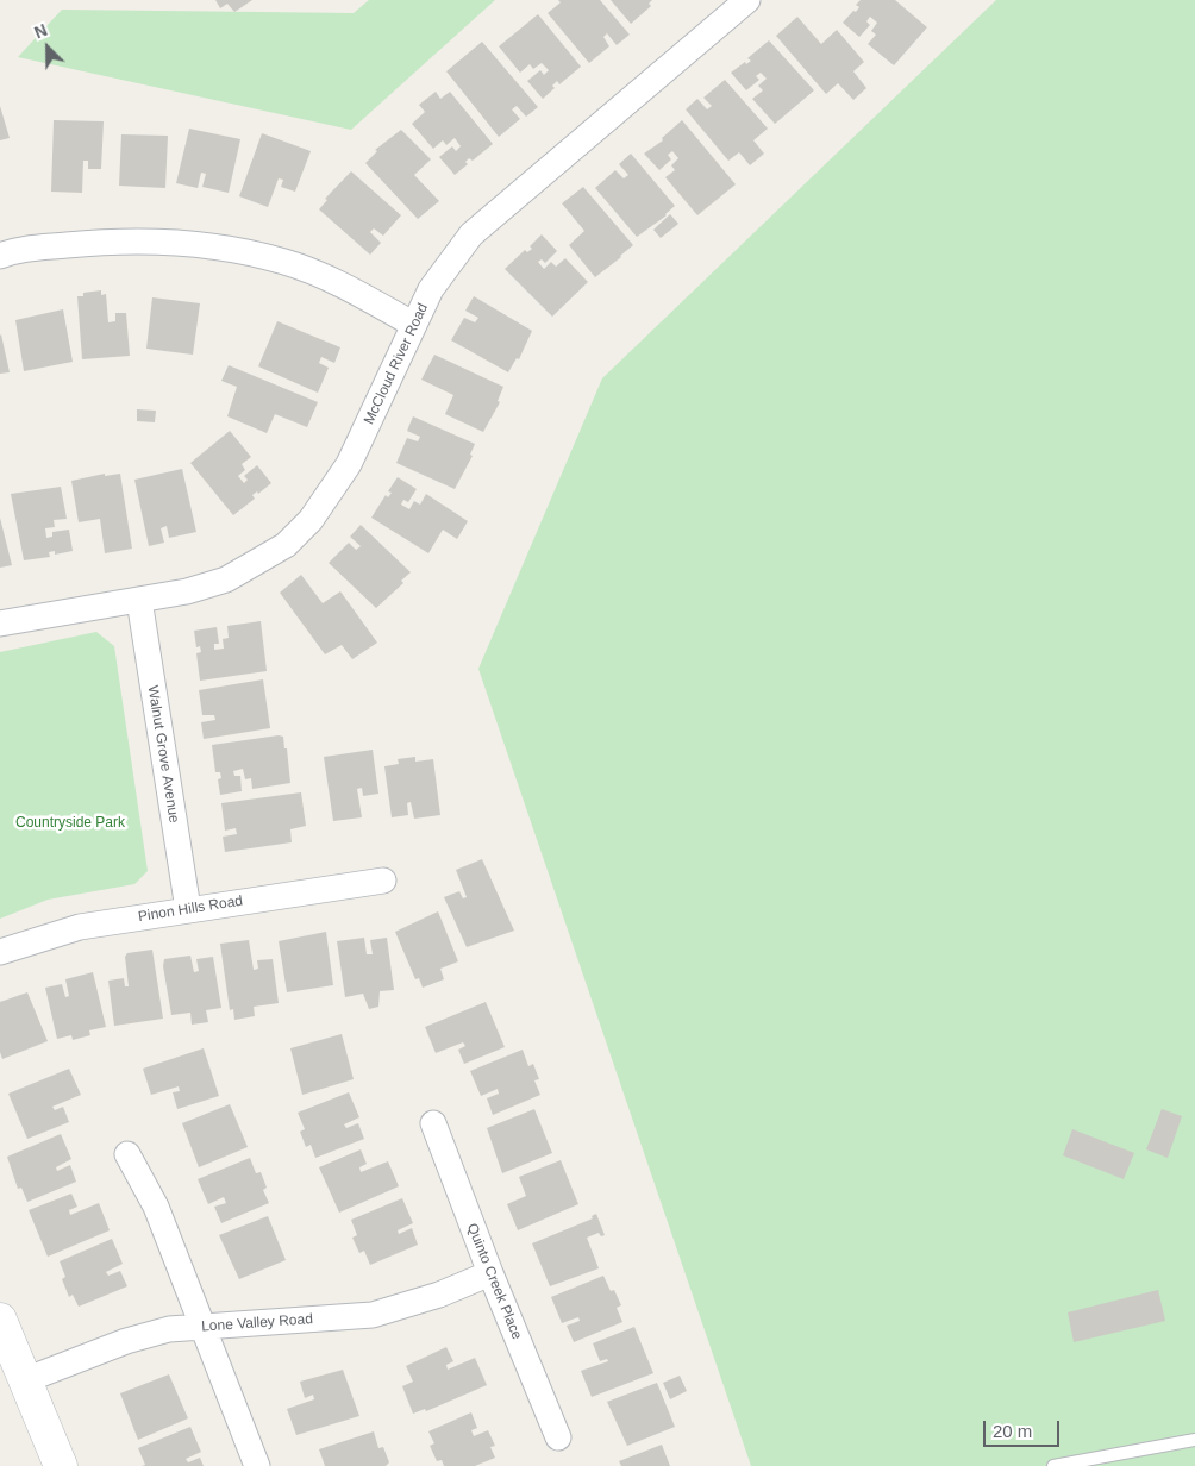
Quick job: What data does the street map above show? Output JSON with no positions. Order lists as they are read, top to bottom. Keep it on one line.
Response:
{"streets":{"street":["McCloud River Road","Walnut Grove Avenue","Pinon Hills Road","Quinto Creek Place","Lone Valley Road"]},"crossings":[["McCloud River Road","Walnut Grove Avenue"],["Walnut Grove Avenue","Pinon Hills Road"],["Quinto Creek Place","Lone Valley Road"]],"parks":["Countryside Park"],"scale_bar":"20 m","north":"top left"}
